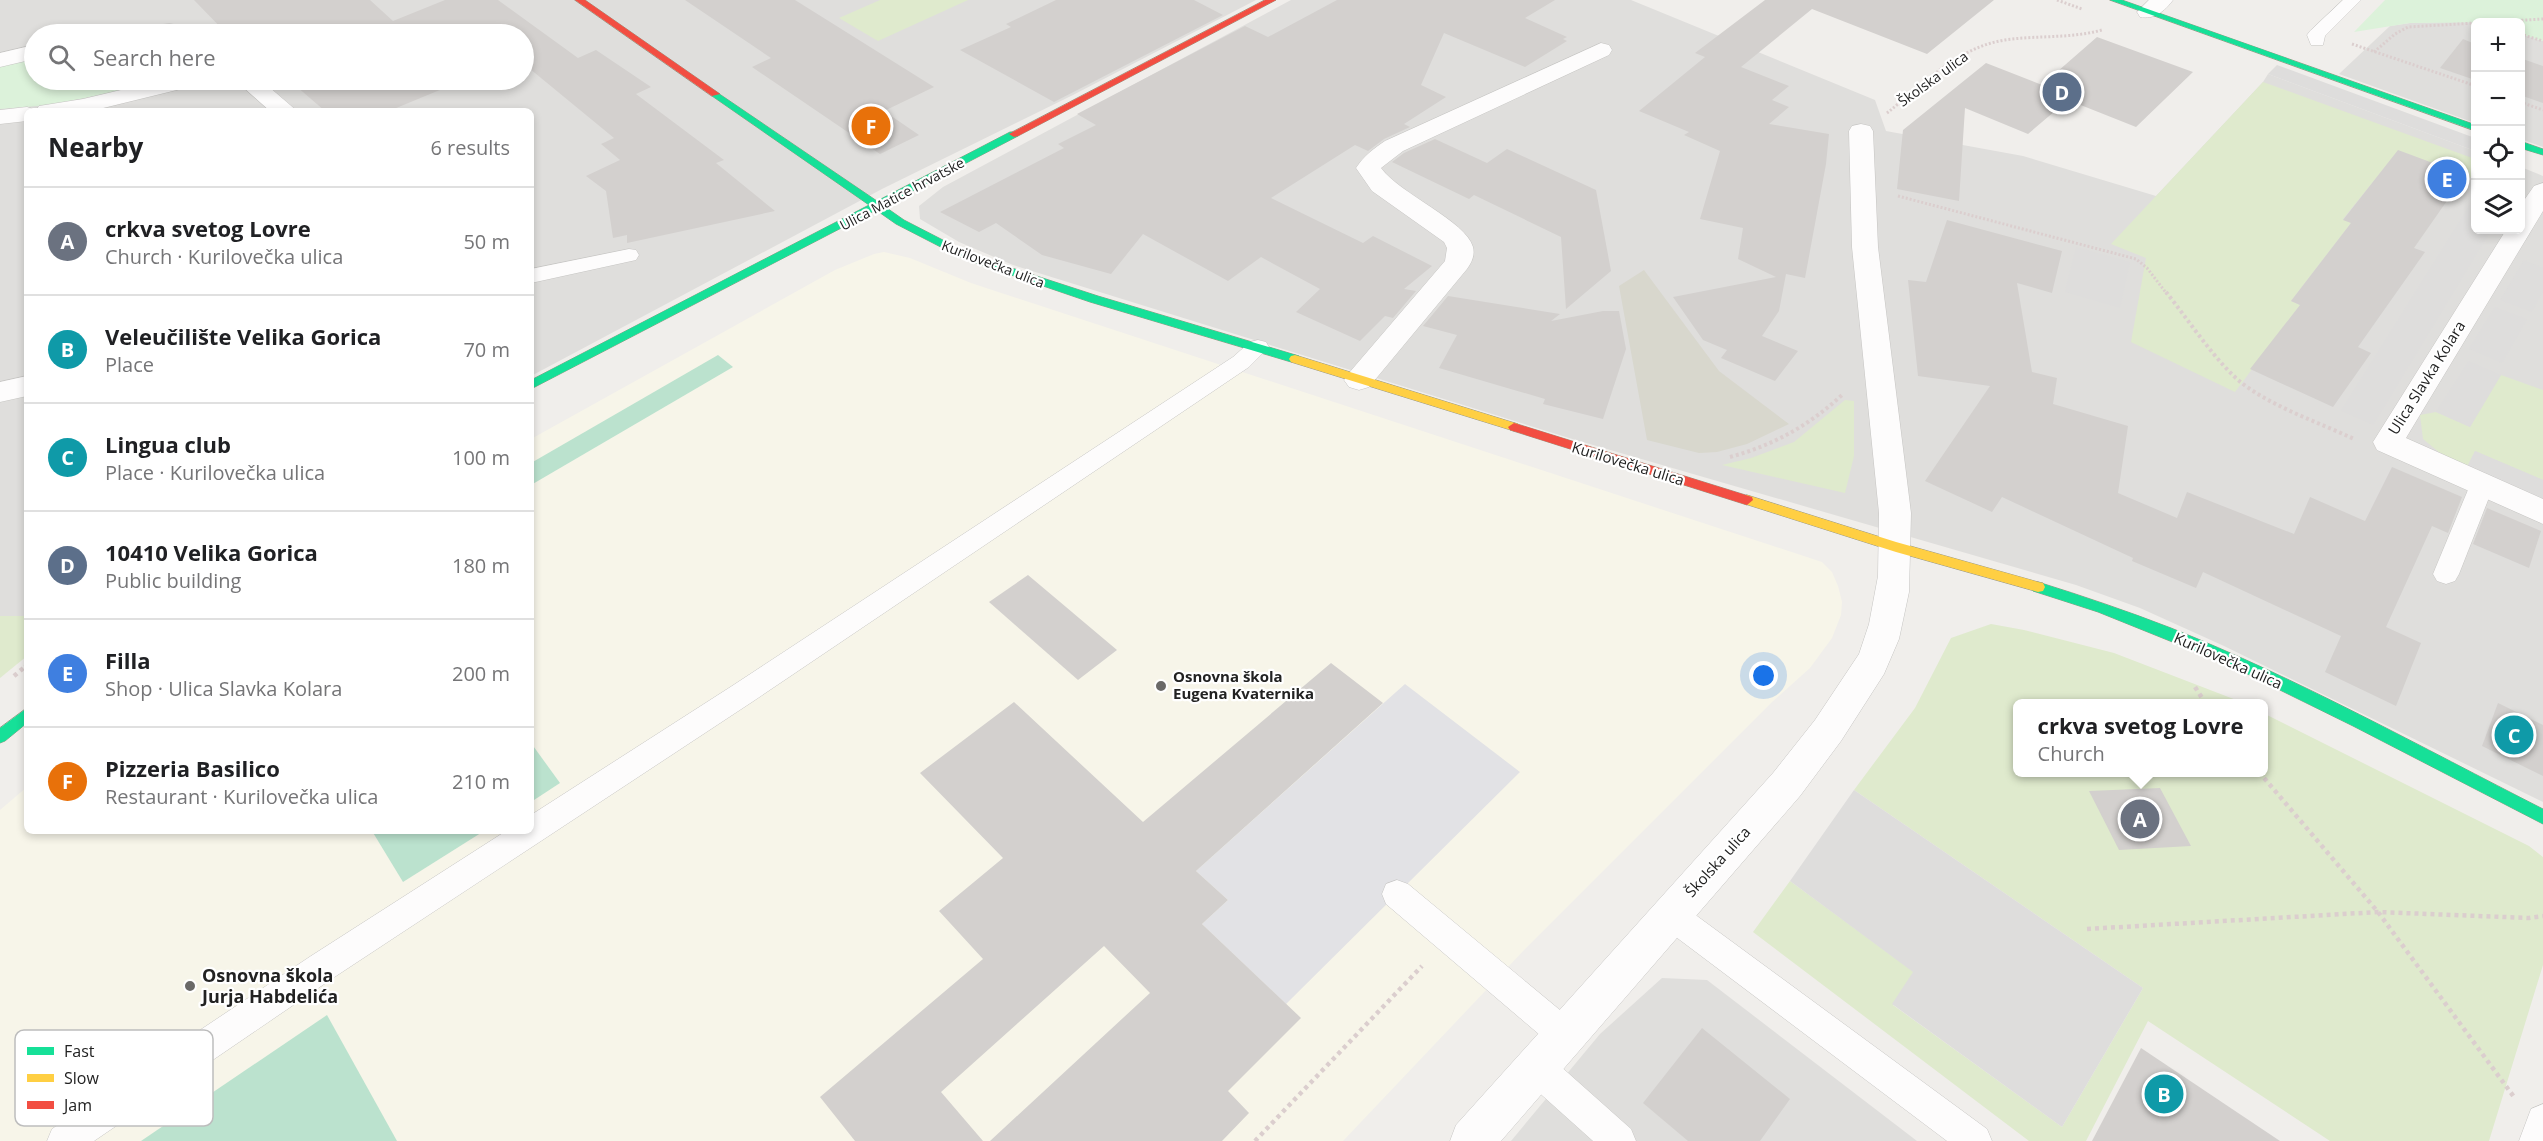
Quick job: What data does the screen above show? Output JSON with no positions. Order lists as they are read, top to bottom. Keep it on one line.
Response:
{"streets":{"street":["Školska ulica","Ulica Matice hrvatske","Kurilovečka ulica","Ulica Slavka Kolara"]},"crossings":[["Školska ulica","Kurilovečka ulica"],["Ulica Matice hrvatske","Kurilovečka ulica"]],"places":["Osnovna škola Eugena Kvaternika","Osnovna škola Jurja Habdelića"],"legend":["Fast","Slow","Jam"],"page":{"map_buttons":["+","−"],"search":"Search here","pins":["D","F","E","C","A","B"],"heading":["Nearby","6 results"],"list":[{"mark":"A","name":"crkva svetog Lovre","note":"Church · Kurilovečka ulica","value":"50 m"},{"mark":"B","name":"Veleučilište Velika Gorica","note":"Place","value":"70 m"},{"mark":"C","name":"Lingua club","note":"Place · Kurilovečka ulica","value":"100 m"},{"mark":"D","name":"10410 Velika Gorica","note":"Public building","value":"180 m"},{"mark":"E","name":"Filla","note":"Shop · Ulica Slavka Kolara","value":"200 m"},{"mark":"F","name":"Pizzeria Basilico","note":"Restaurant · Kurilovečka ulica","value":"210 m"}],"popup":["crkva svetog Lovre","Church"]}}
